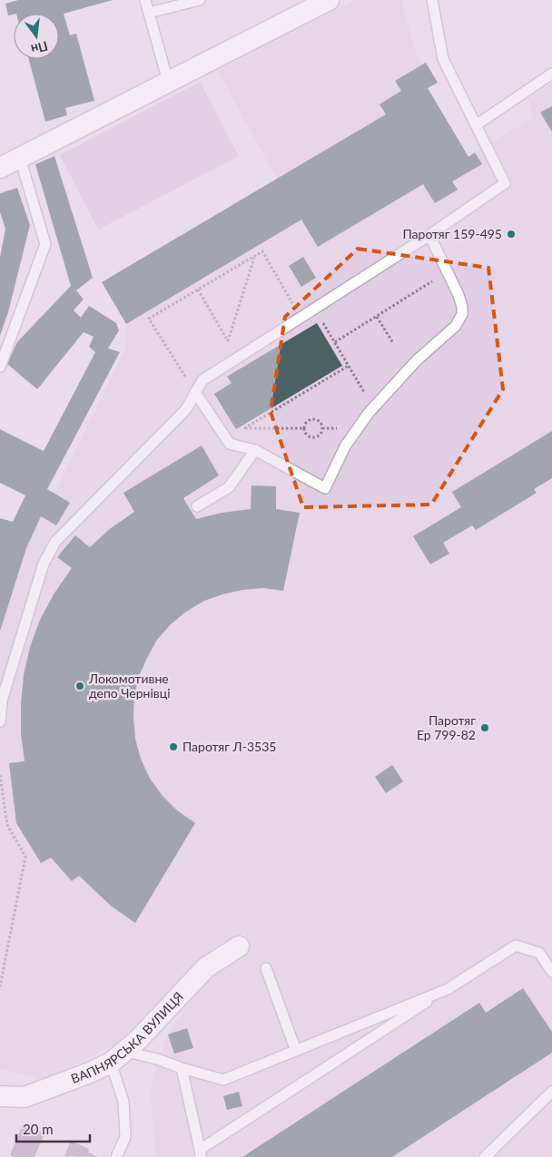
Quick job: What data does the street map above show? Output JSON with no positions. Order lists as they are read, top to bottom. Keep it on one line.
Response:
{"streets":{"street":["ВАПНЯРСЬКА ВУЛИЦЯ"]},"places":["Паротяг 159-495","Локомотивне депо Чернівці","Паротяг Ер 799-82","Паротяг Л-3535"],"scale_bar":"20 m","north":"bottom"}
